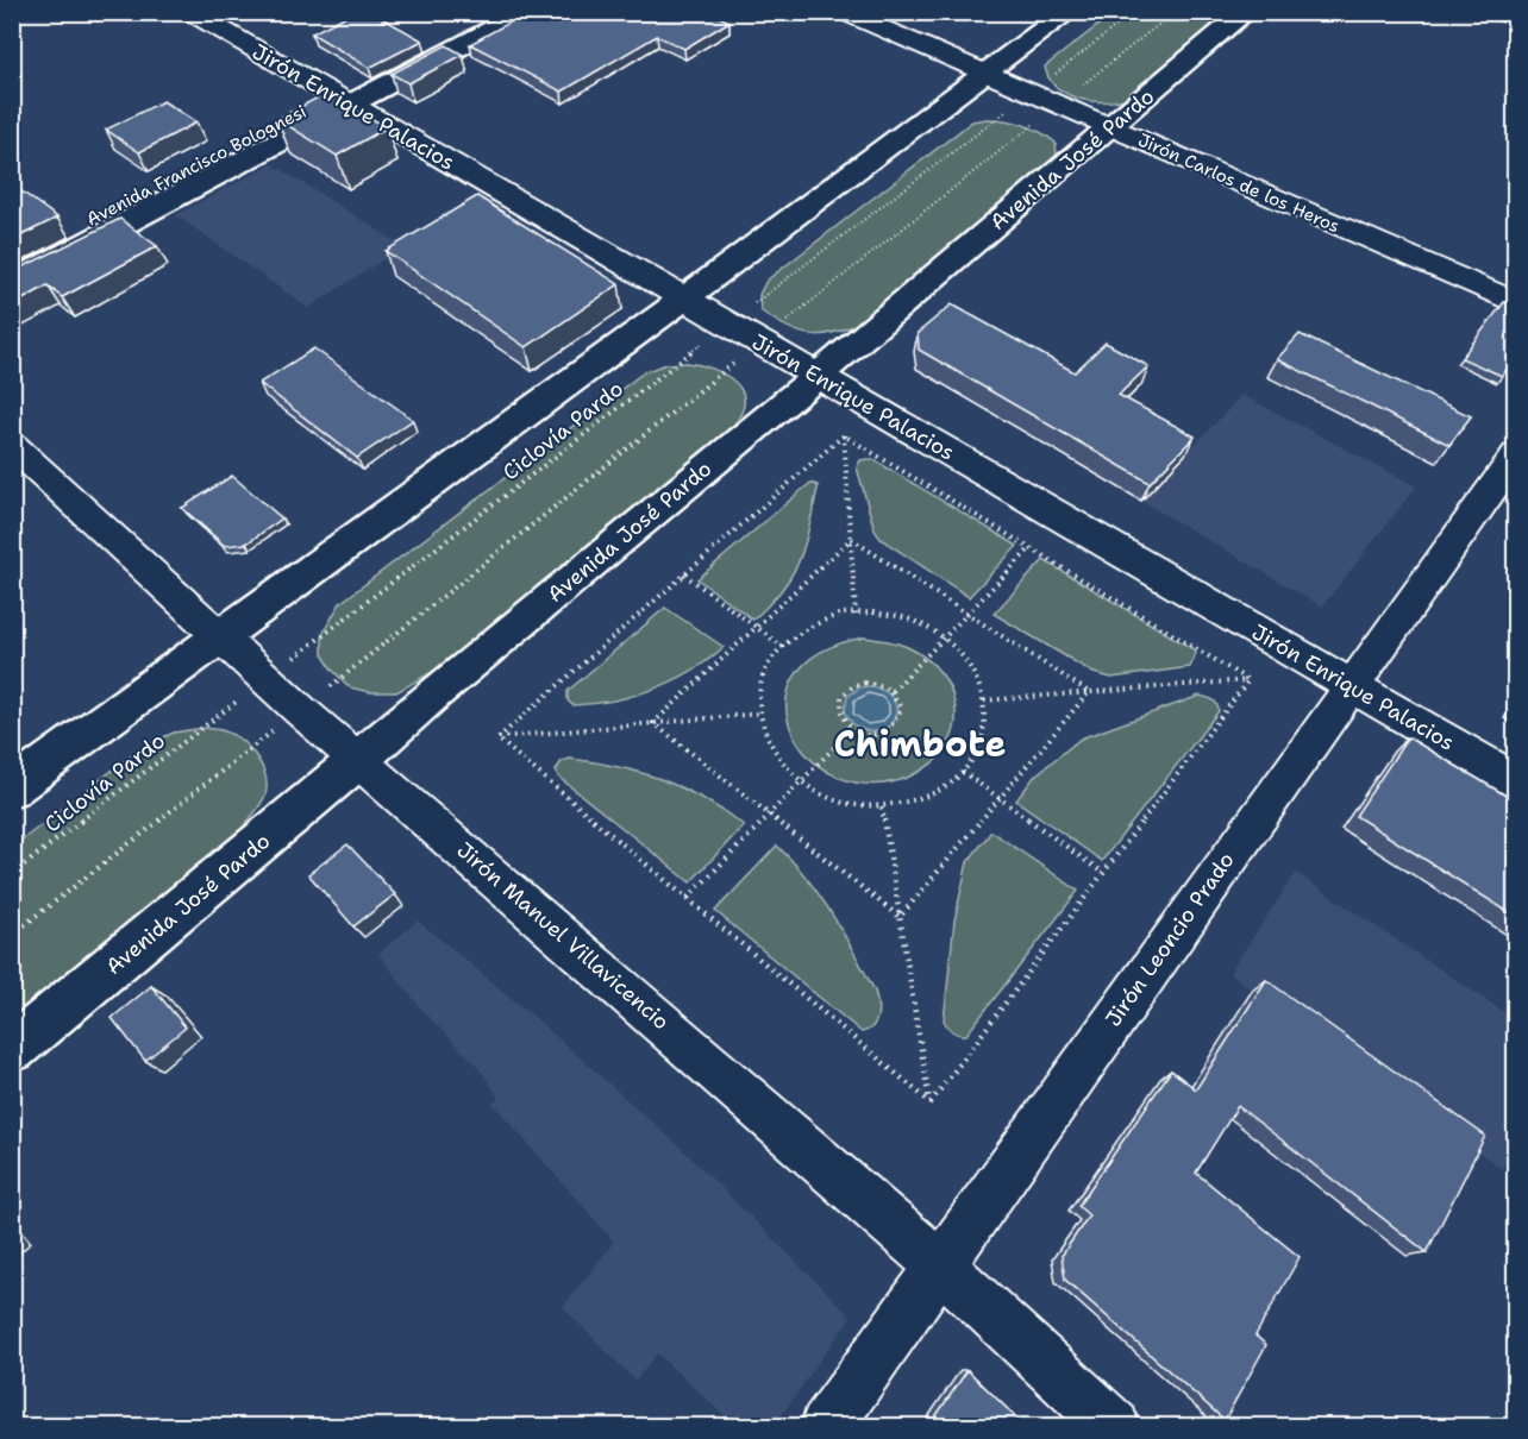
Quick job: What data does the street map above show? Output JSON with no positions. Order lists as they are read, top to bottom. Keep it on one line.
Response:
{"streets":{"main road":["Avenida José Pardo","Avenida Francisco Bolognesi"],"street":["Jirón Enrique Palacios","Jirón Carlos de los Heros","Jirón Manuel Villavicencio","Jirón Leoncio Prado"],"path":["Ciclovía Pardo"]},"crossings":[["Jirón Enrique Palacios","Avenida José Pardo"],["Jirón Enrique Palacios","Avenida Francisco Bolognesi"],["Jirón Enrique Palacios","Ciclovía Pardo"],["Jirón Enrique Palacios","Jirón Leoncio Prado"],["Avenida José Pardo","Jirón Carlos de los Heros"],["Avenida José Pardo","Jirón Manuel Villavicencio"],["Jirón Carlos de los Heros","Ciclovía Pardo"],["Ciclovía Pardo","Jirón Manuel Villavicencio"],["Jirón Manuel Villavicencio","Jirón Leoncio Prado"]],"districts":["Chimbote"]}
